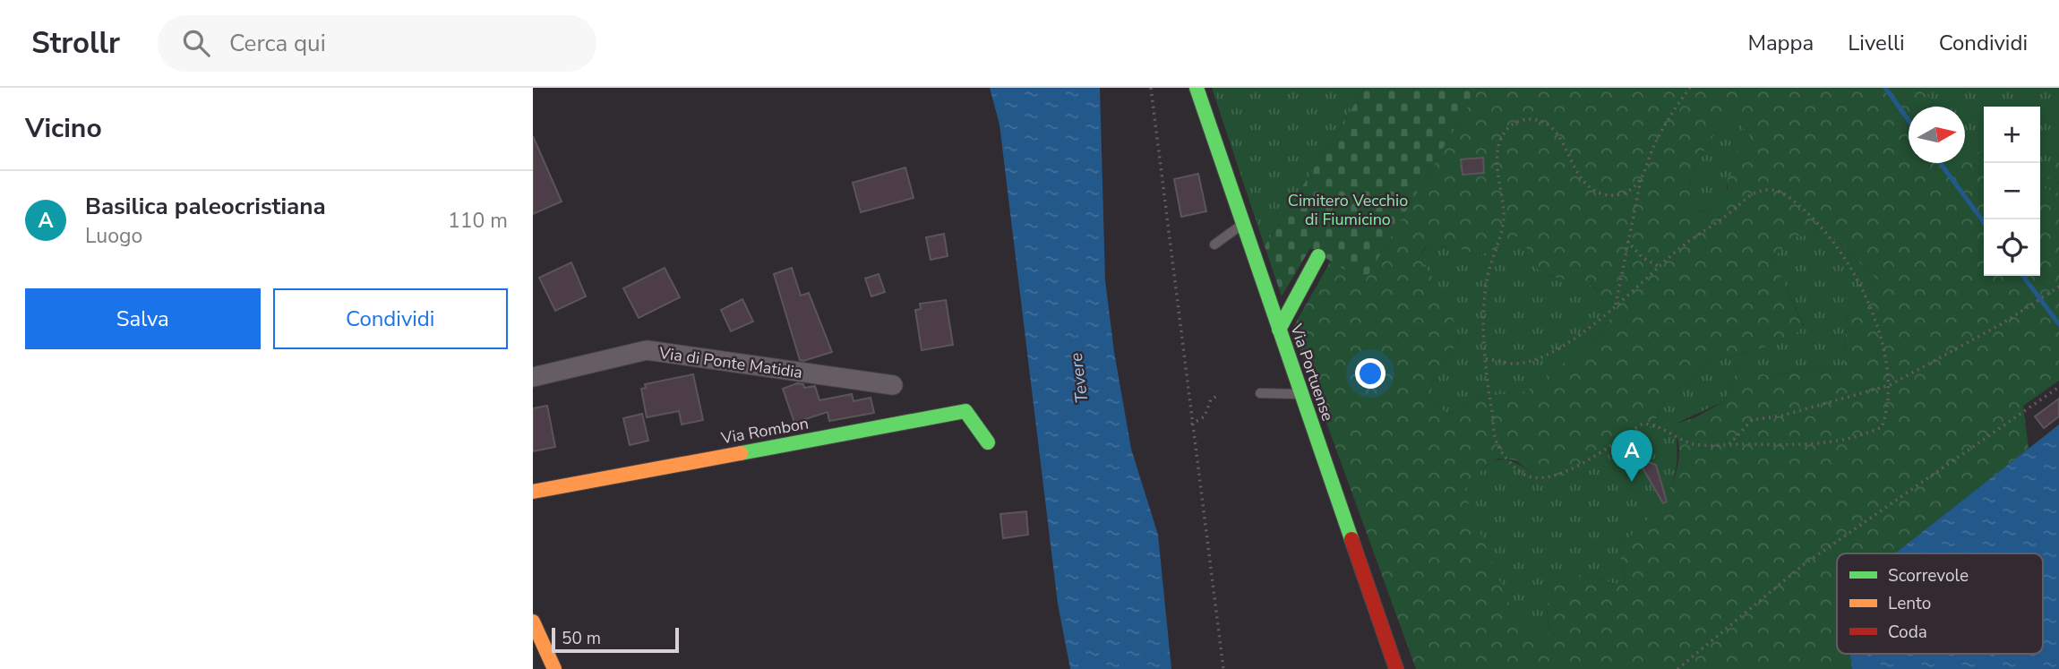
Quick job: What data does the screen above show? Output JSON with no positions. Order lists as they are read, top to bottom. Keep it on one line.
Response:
{"streets":{"street":["Via di Ponte Matidia","Via Portuense","Via Rombon"]},"water":["Tevere"],"parks":["Cimitero Vecchio di Fiumicino"],"legend":["Scorrevole","Lento","Coda"],"scale_bar":"50 m","north":"right","page":{"header":"Strollr","search":"Cerca qui","nav":["Mappa","Livelli","Condividi"],"heading":"Vicino","map_buttons":["+","−"],"list":[{"mark":"A","name":"Basilica paleocristiana","note":"Luogo","value":"110 m"}],"buttons":["Salva","Condividi"],"pins":"A","scale":"50 m"}}
